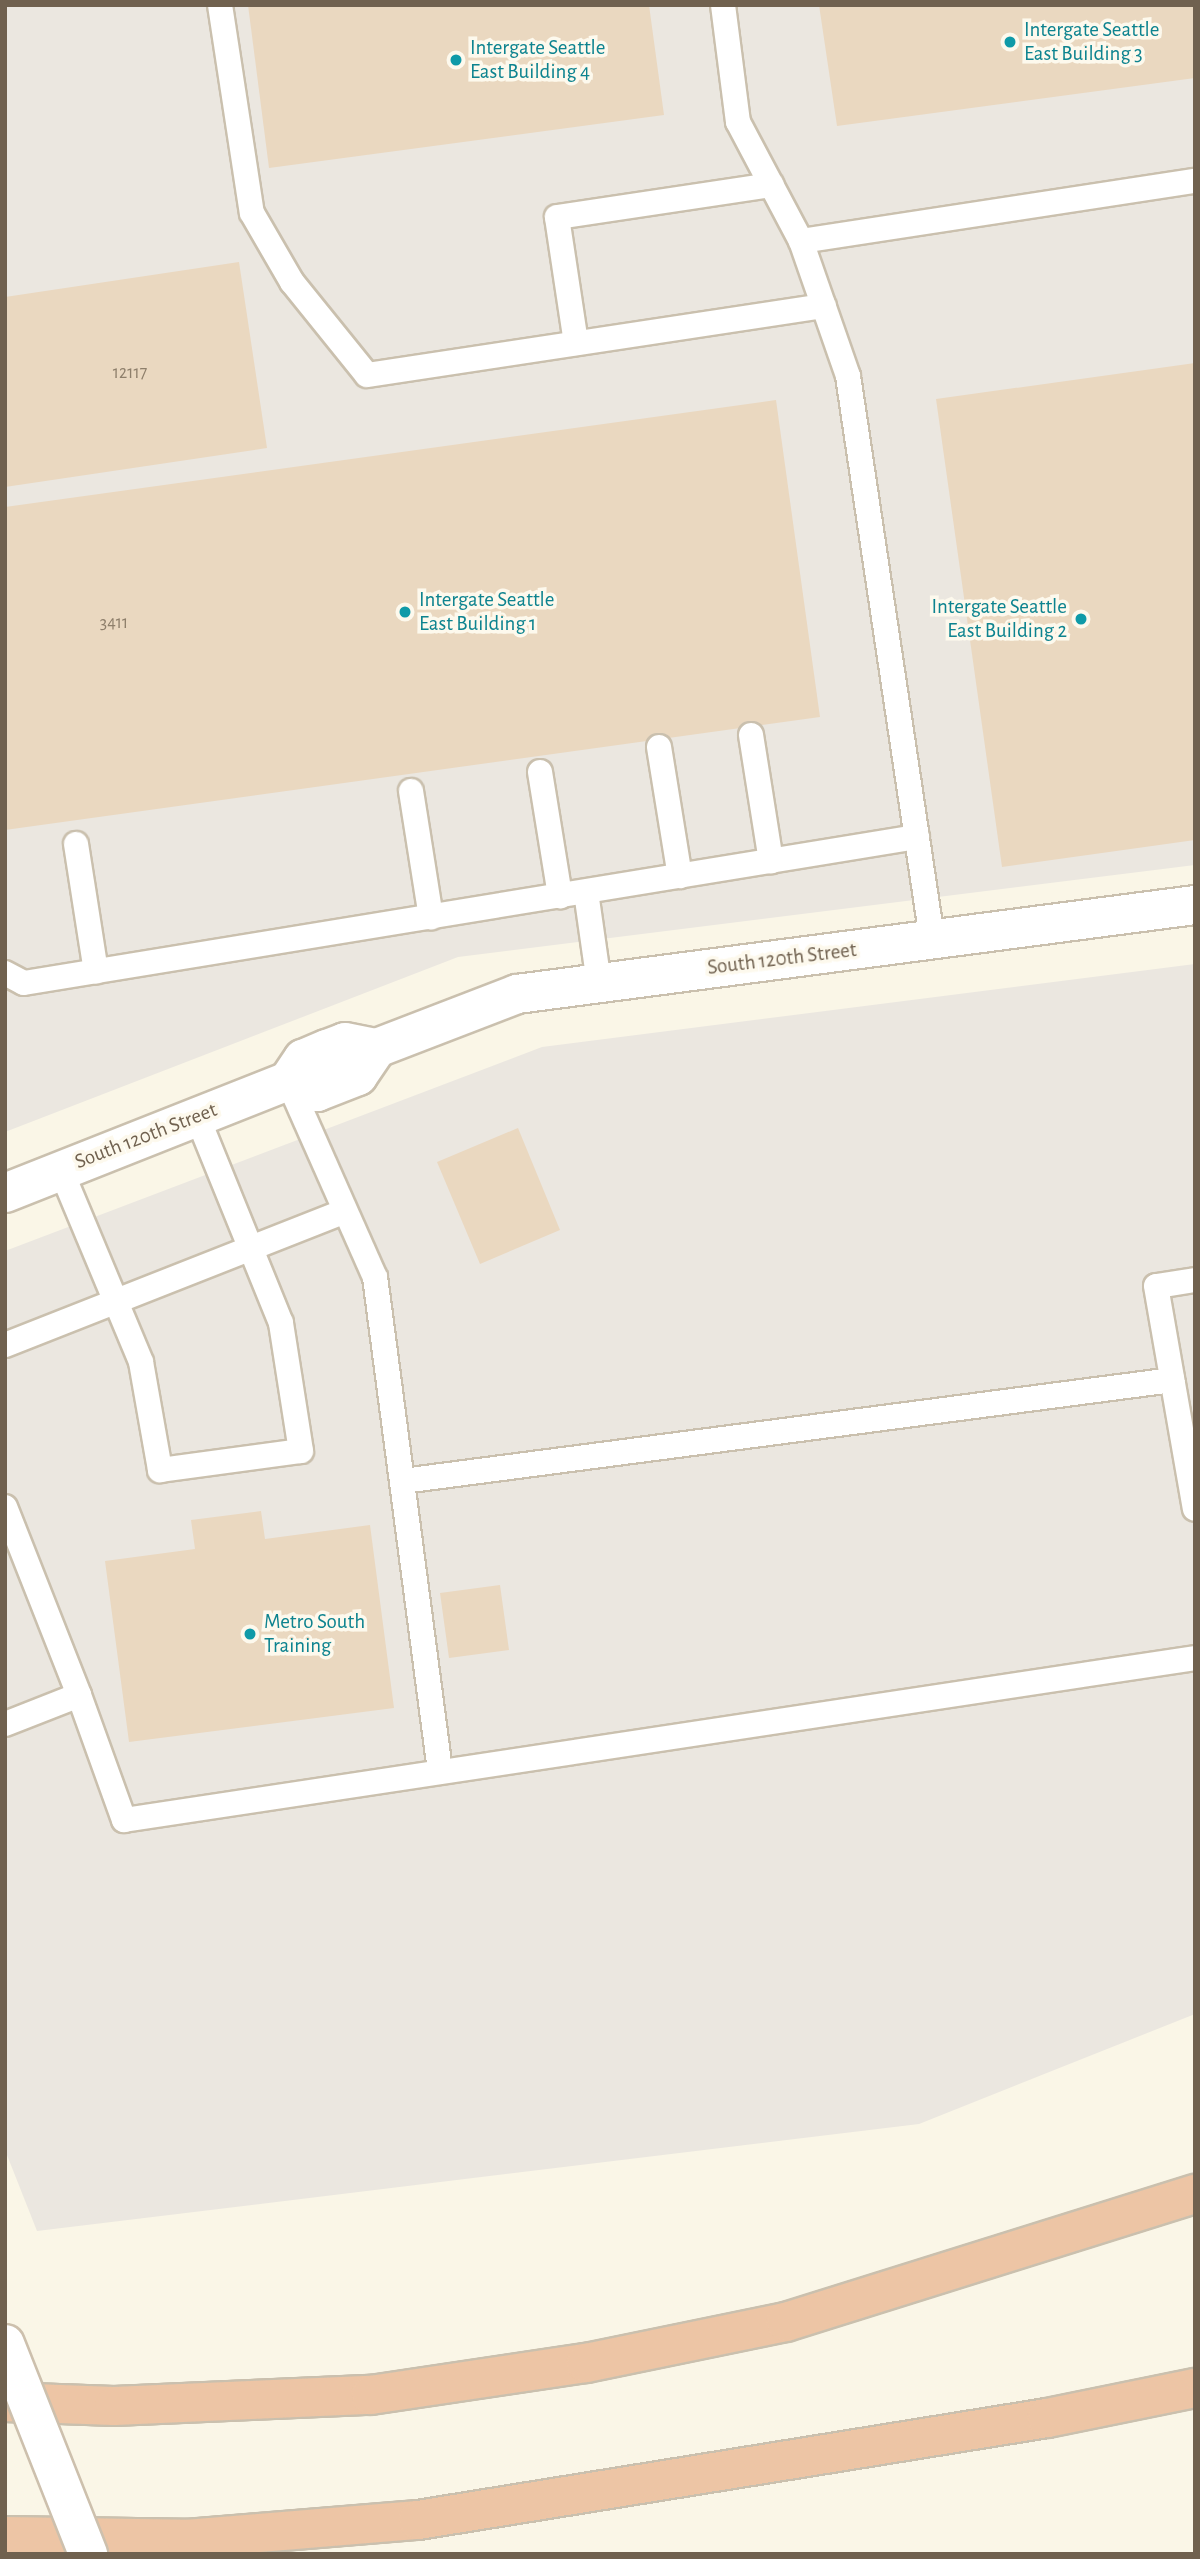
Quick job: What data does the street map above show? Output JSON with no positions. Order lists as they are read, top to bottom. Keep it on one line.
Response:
{"streets":{"street":["South 120th Street"]},"places":["Intergate Seattle East Building 3","Intergate Seattle East Building 4","Intergate Seattle East Building 1","Intergate Seattle East Building 2","Metro South Training"],"house_numbers":["12117","3411"]}
